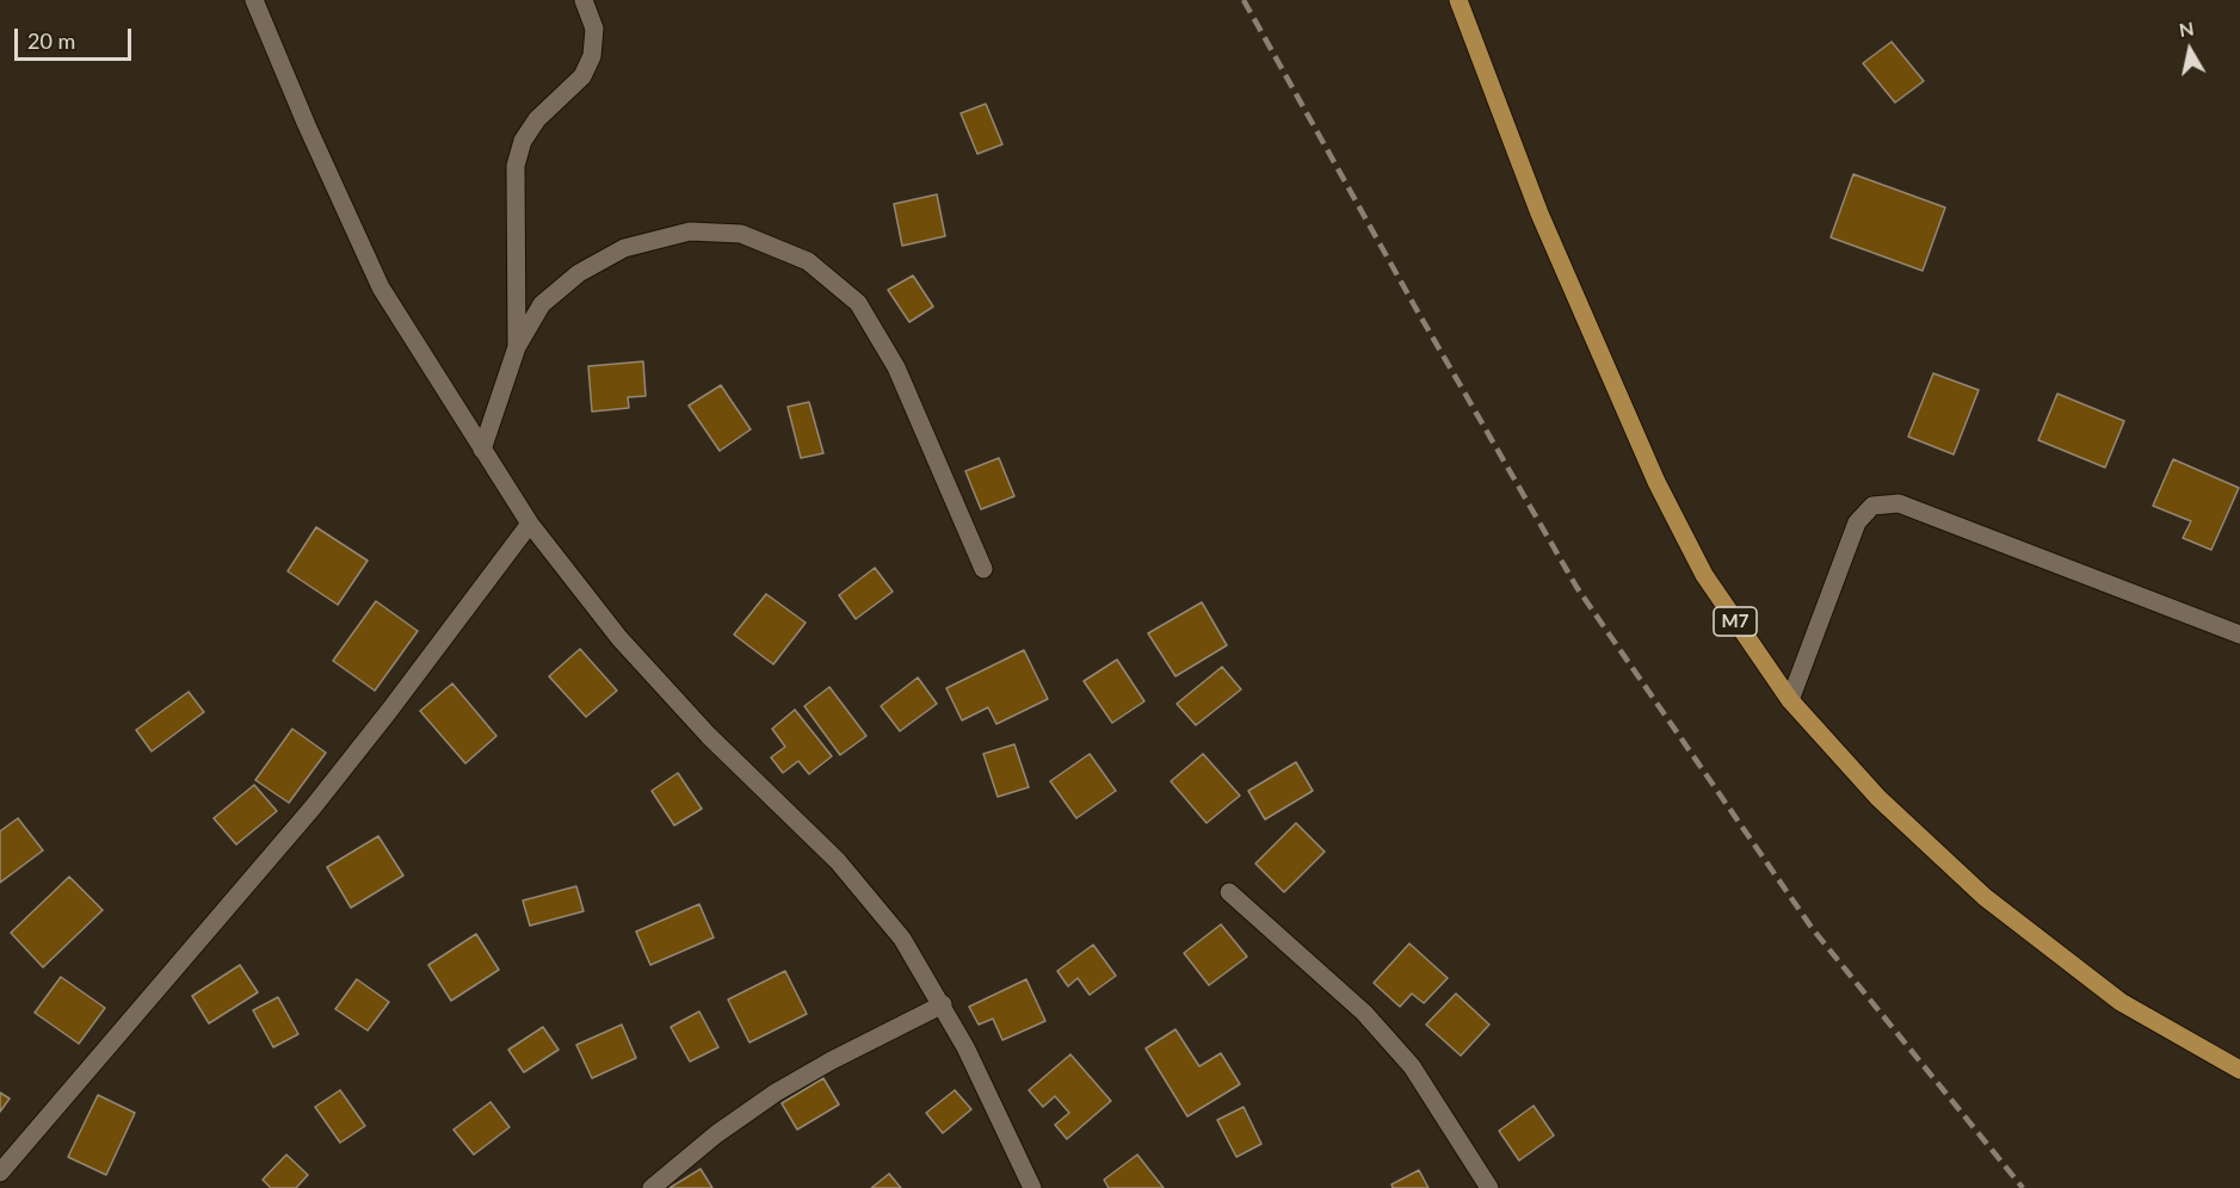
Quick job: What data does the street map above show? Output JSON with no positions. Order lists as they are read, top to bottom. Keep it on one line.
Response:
{"streets":{"main road":["M7"]},"scale_bar":"20 m","north":"top"}
